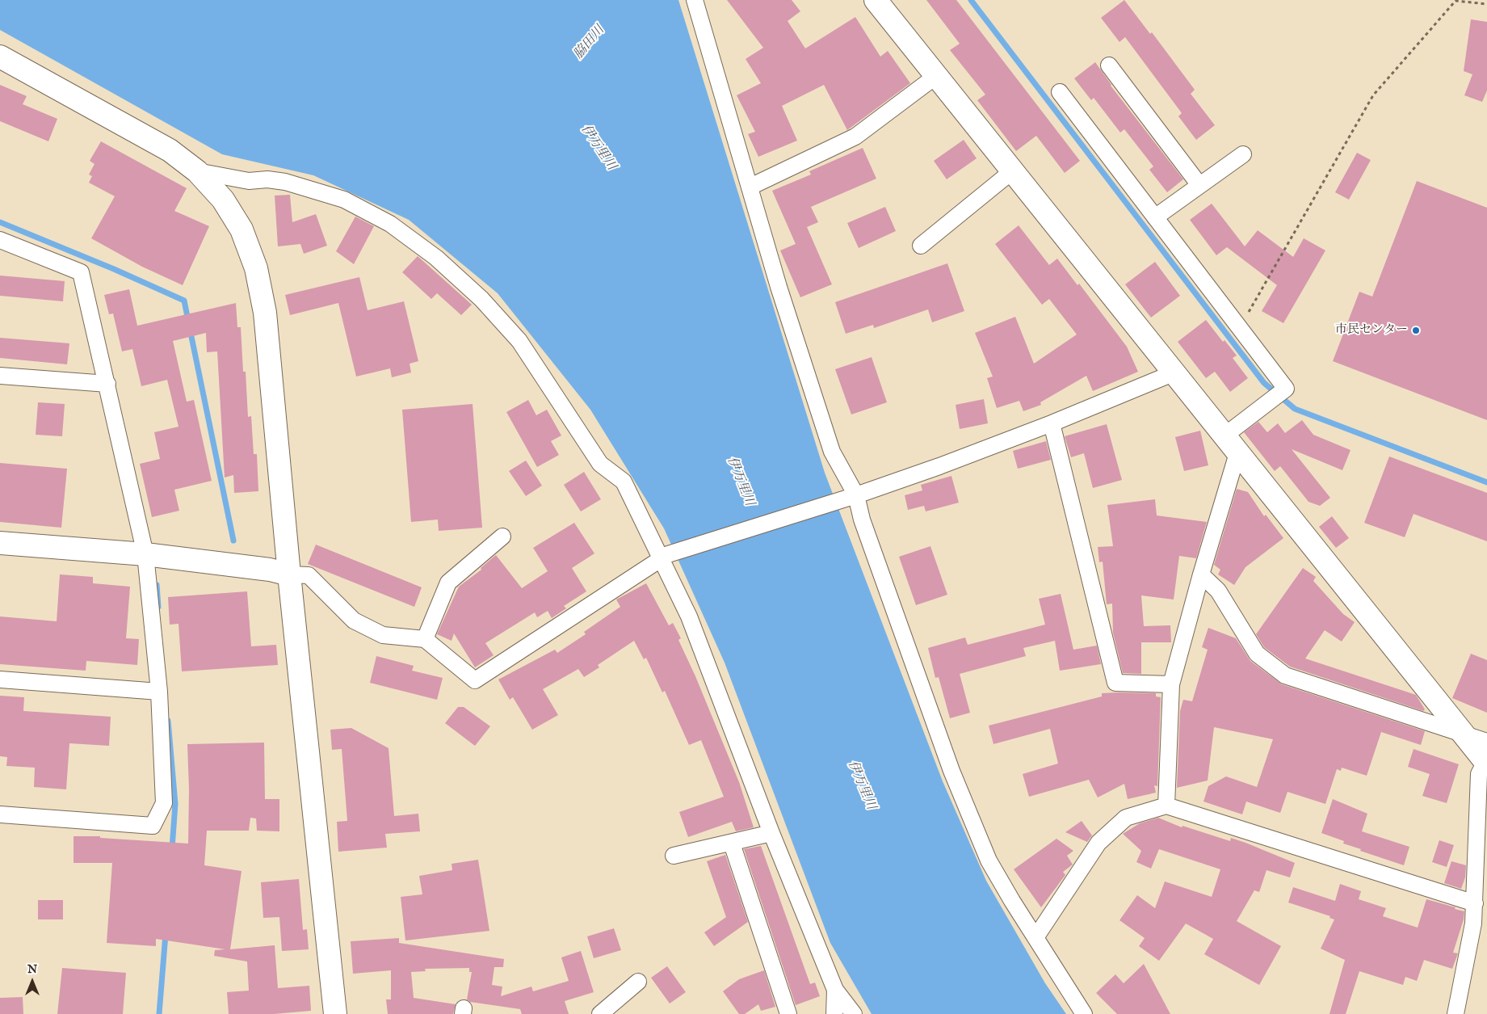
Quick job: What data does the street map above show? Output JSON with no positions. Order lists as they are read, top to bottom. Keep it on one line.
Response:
{"water":["脇田川","伊万里川"],"places":["市民センター"],"north":"top"}
